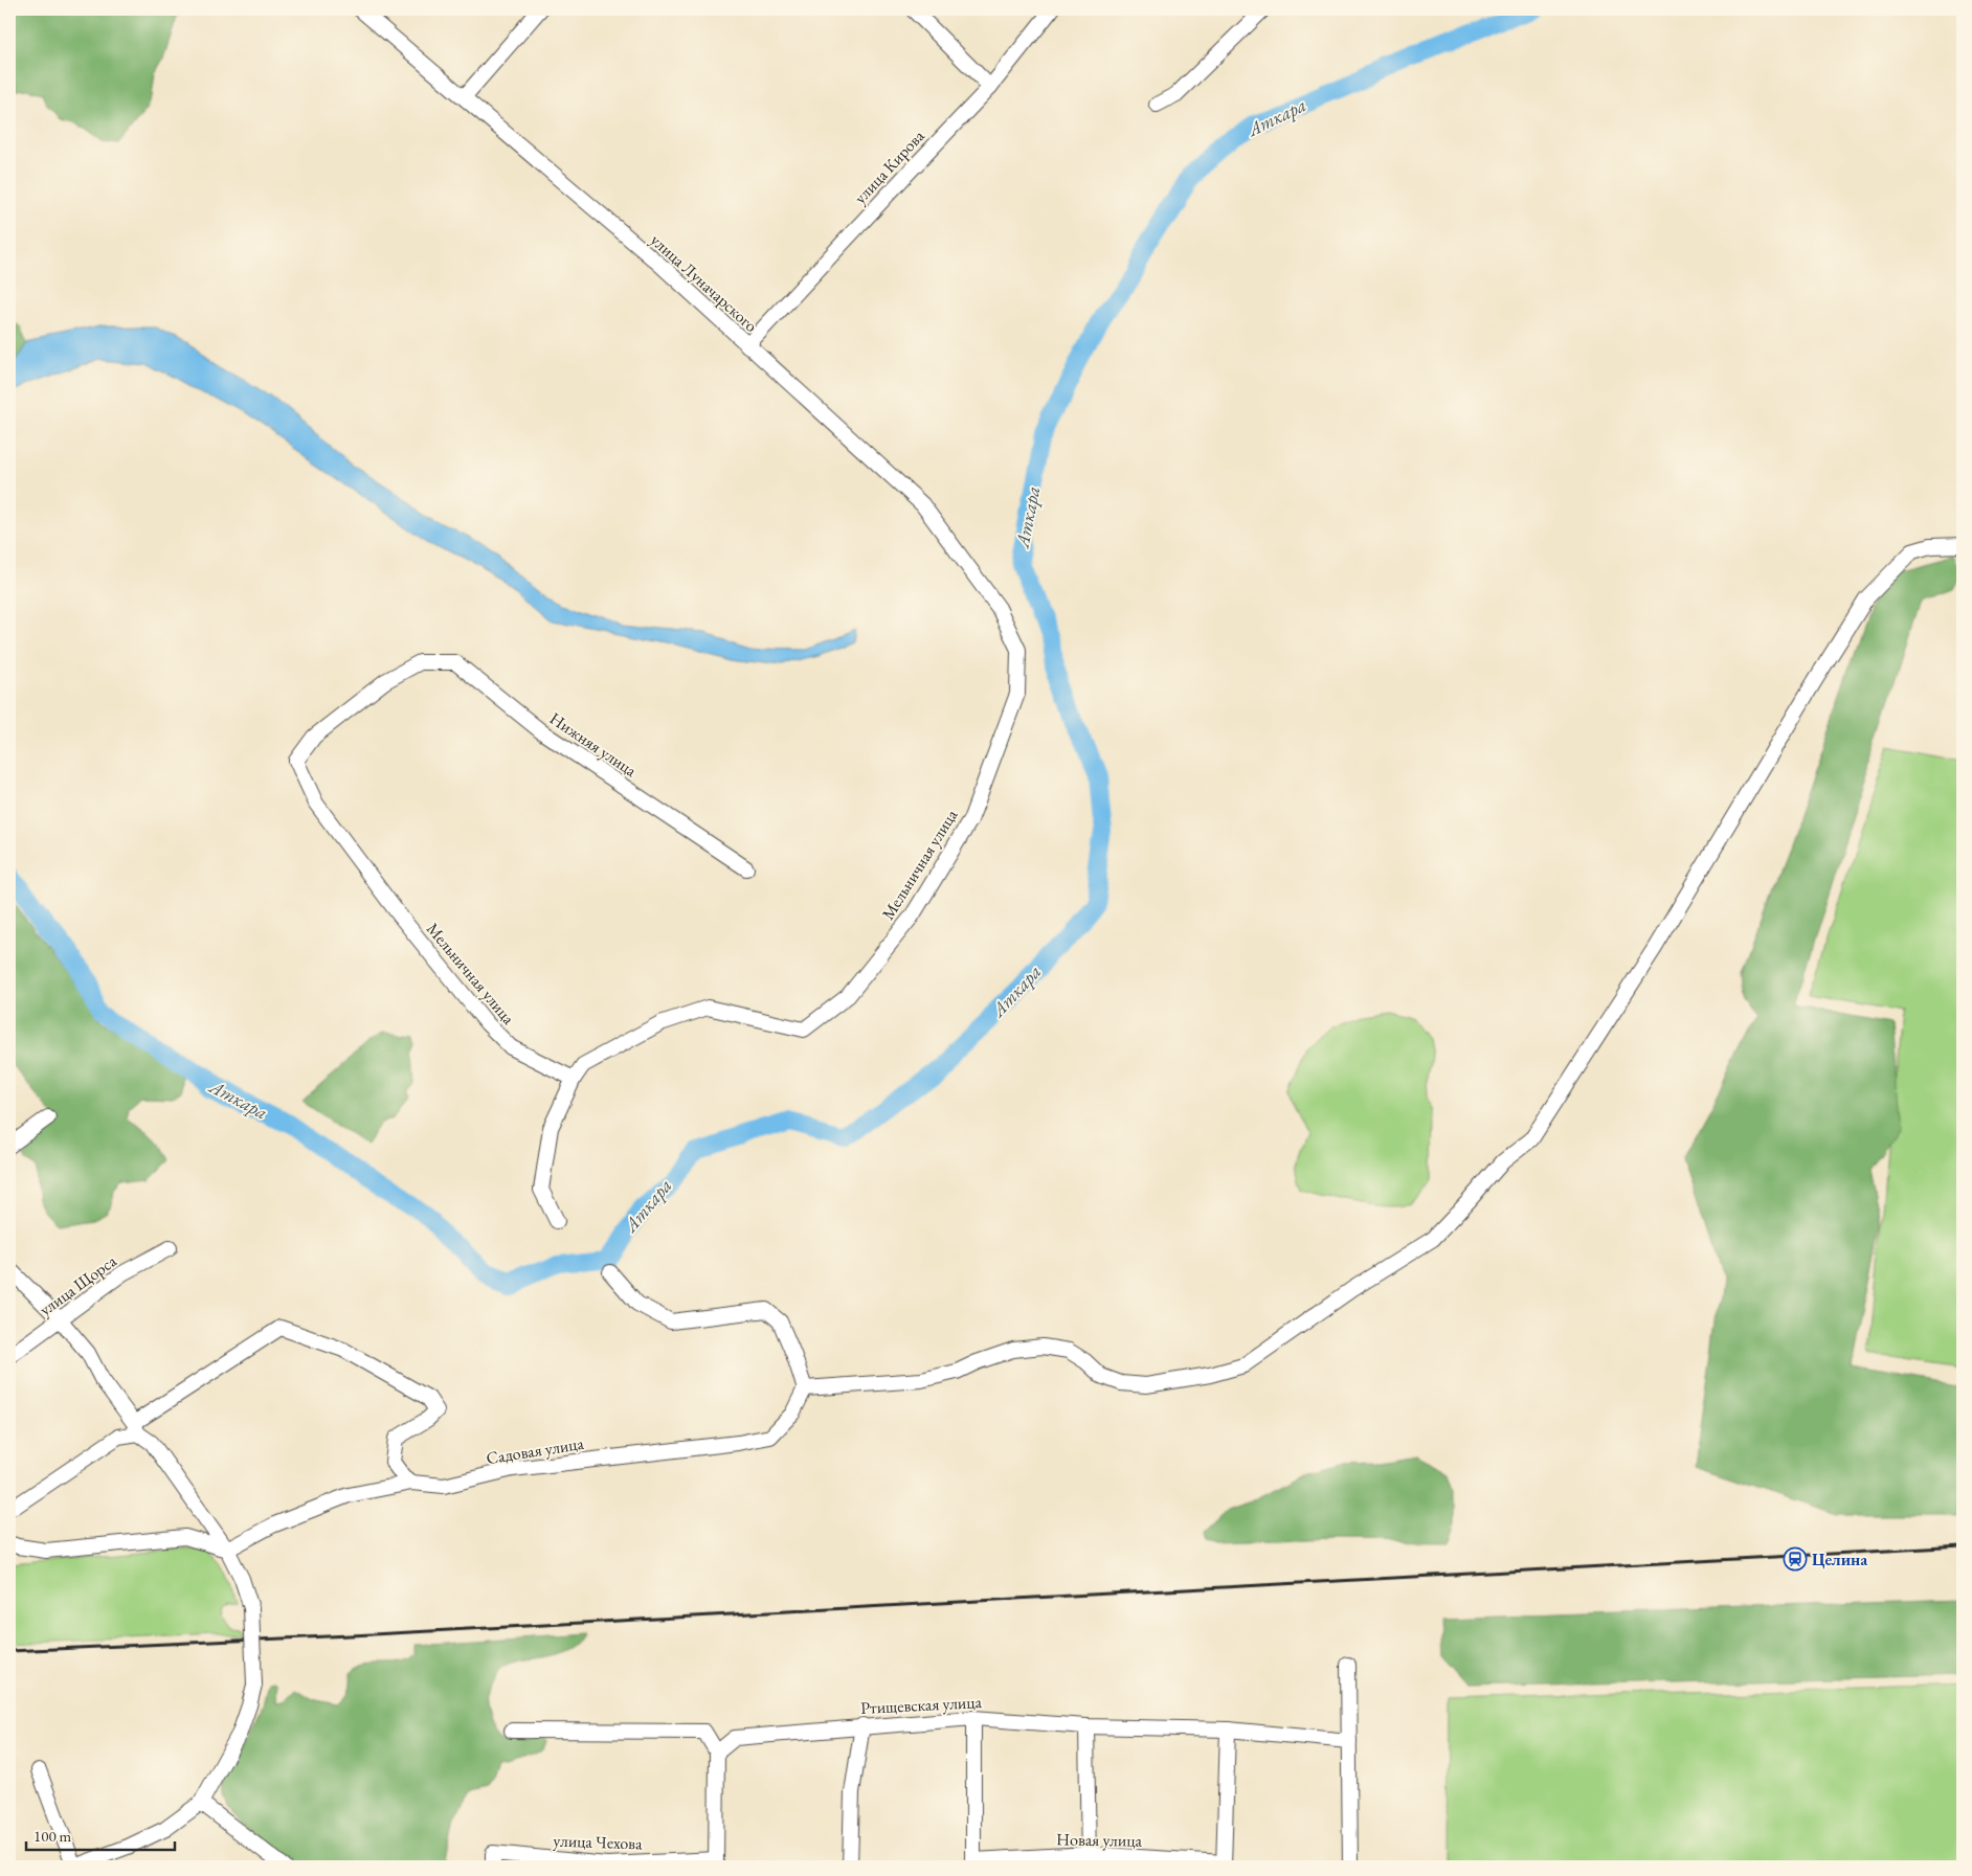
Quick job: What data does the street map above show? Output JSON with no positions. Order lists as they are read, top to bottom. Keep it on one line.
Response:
{"streets":{"street":["улица Кирова","улица Луначарского","Нижняя улица","Мельничная улица","улица Щорса","Садовая улица","Ртищевская улица","Новая улица","улица Чехова"]},"crossings":[["улица Кирова","улица Луначарского"],["улица Луначарского","Мельничная улица"],["Нижняя улица","Мельничная улица"]],"water":["Аткара"],"places":{"station":["Целина"]},"scale_bar":"100 m"}
